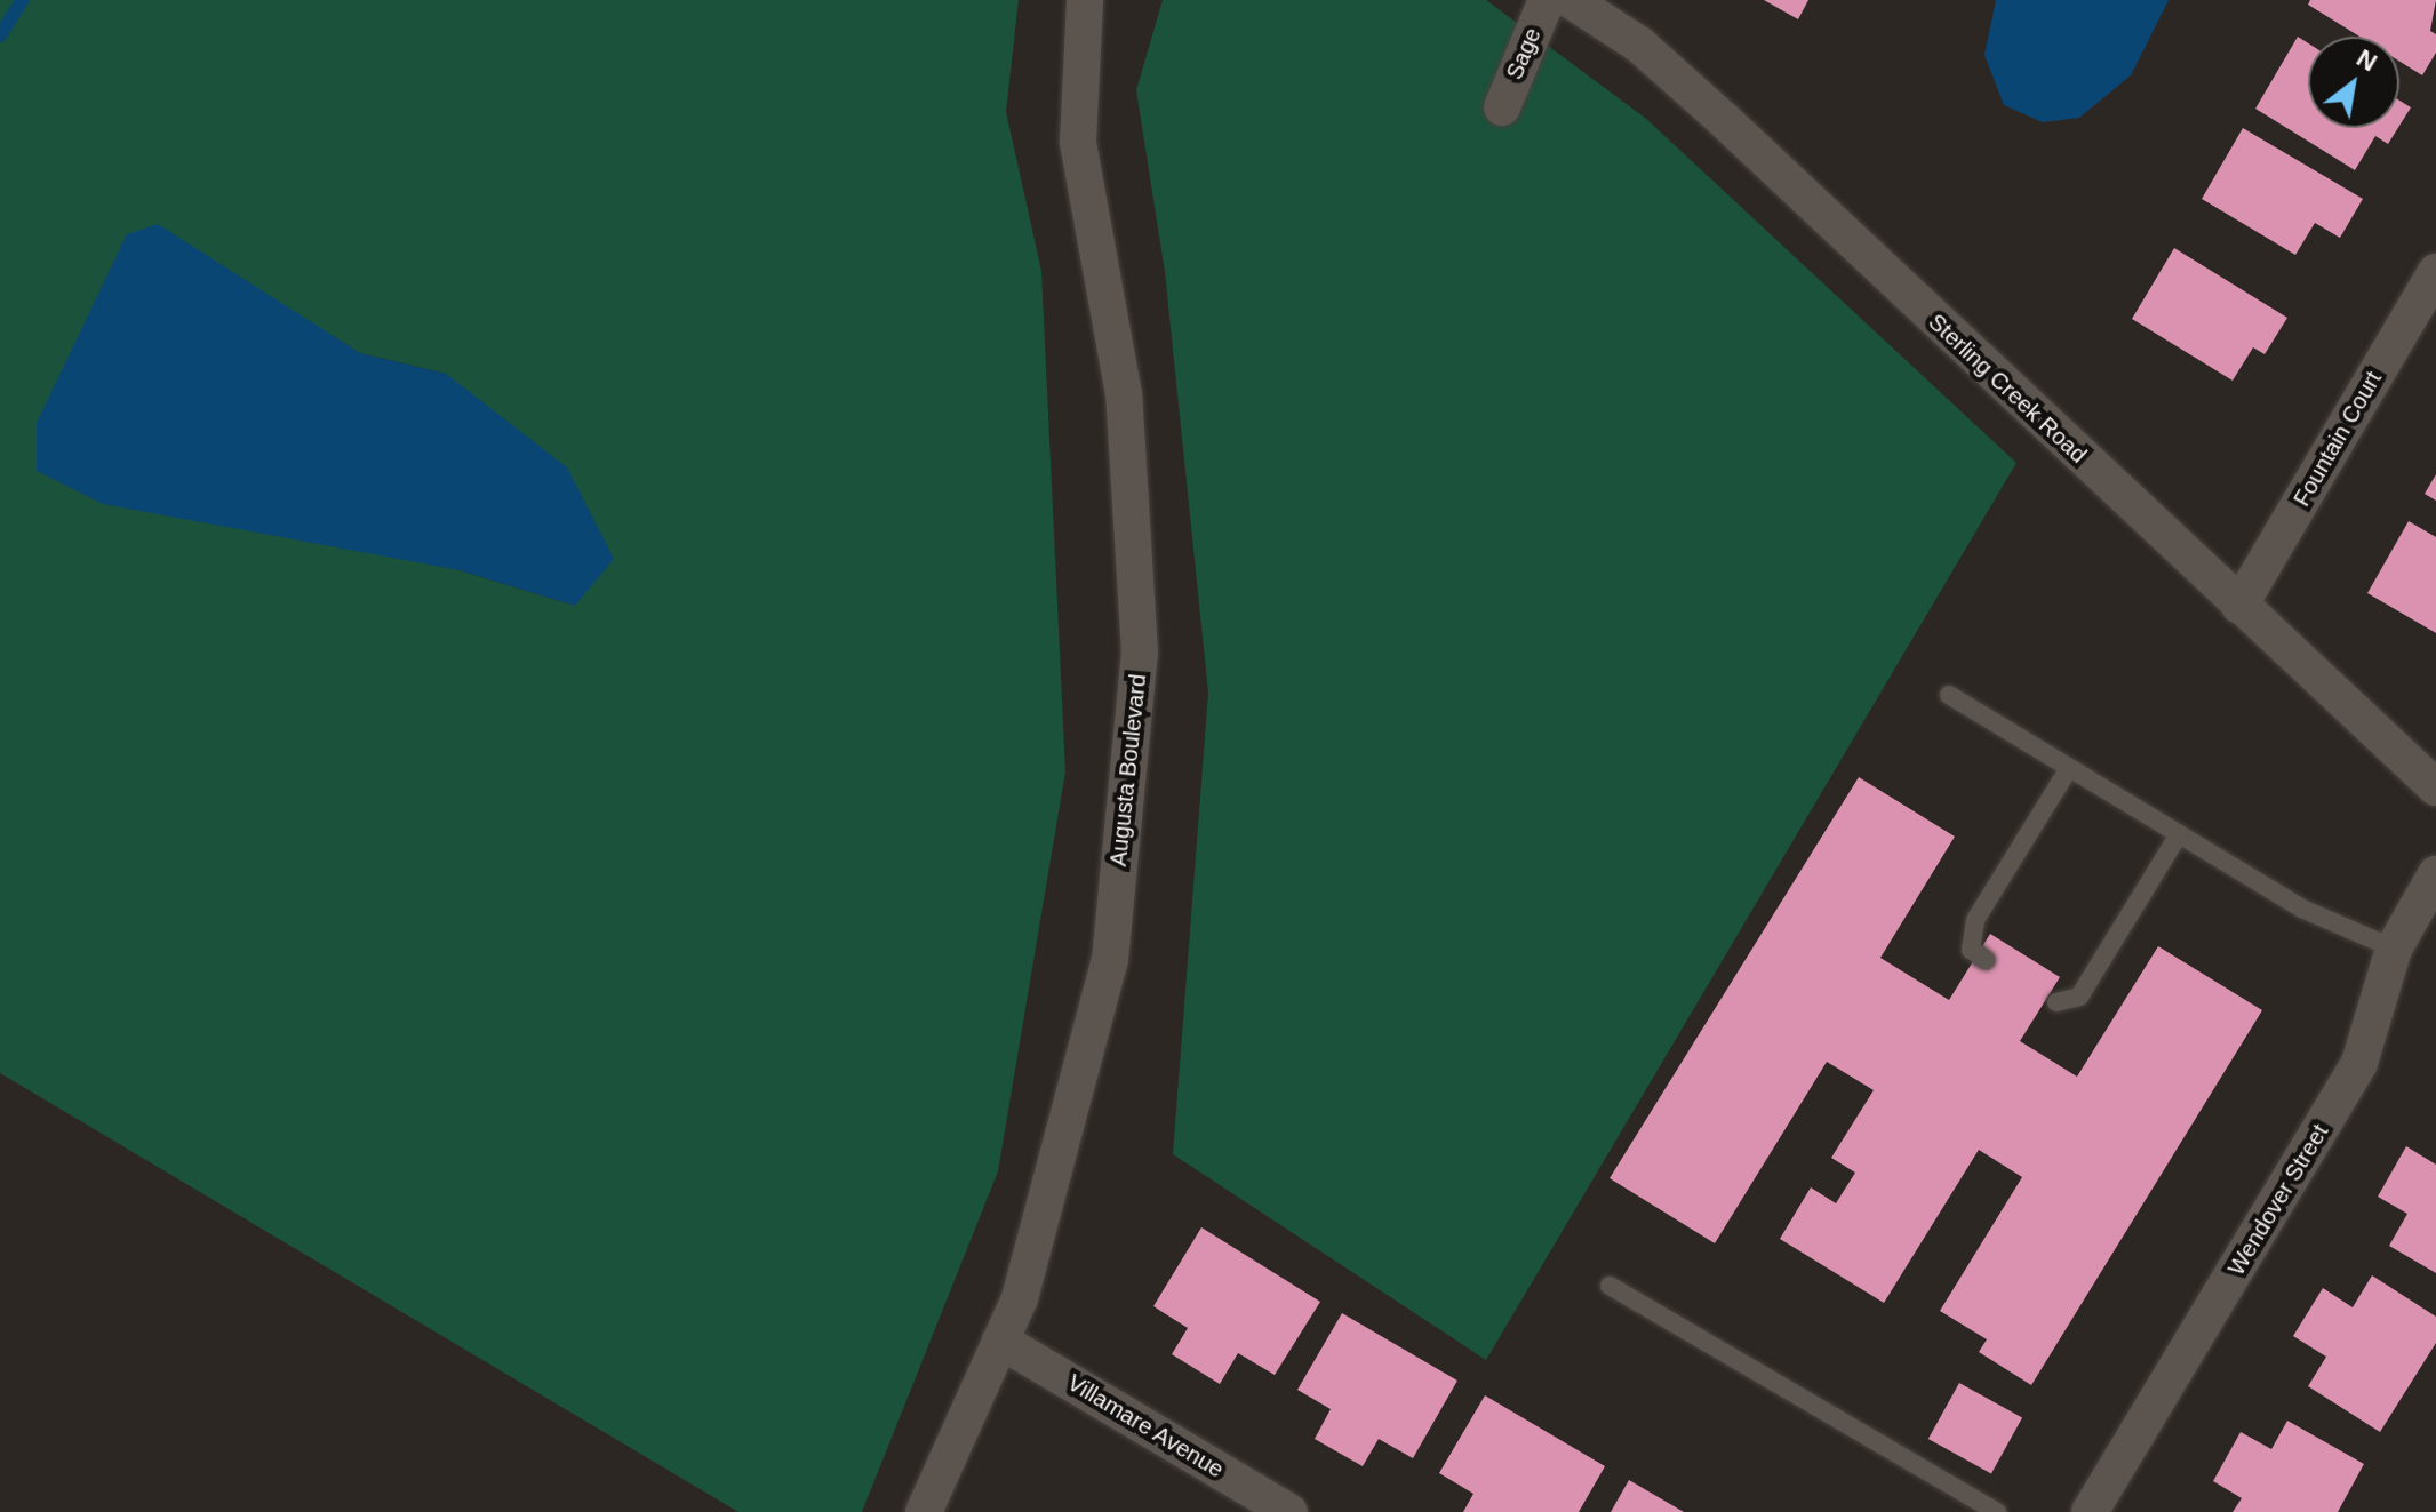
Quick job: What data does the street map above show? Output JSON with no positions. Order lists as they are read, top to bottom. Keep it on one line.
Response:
{"streets":{"street":["Sage","Sterling Creek Road","Fountain Court","Augusta Boulevard","Wendover Street","Villamare Avenue"]},"crossings":[["Sterling Creek Road","Fountain Court"],["Augusta Boulevard","Villamare Avenue"]],"north":"top right"}
